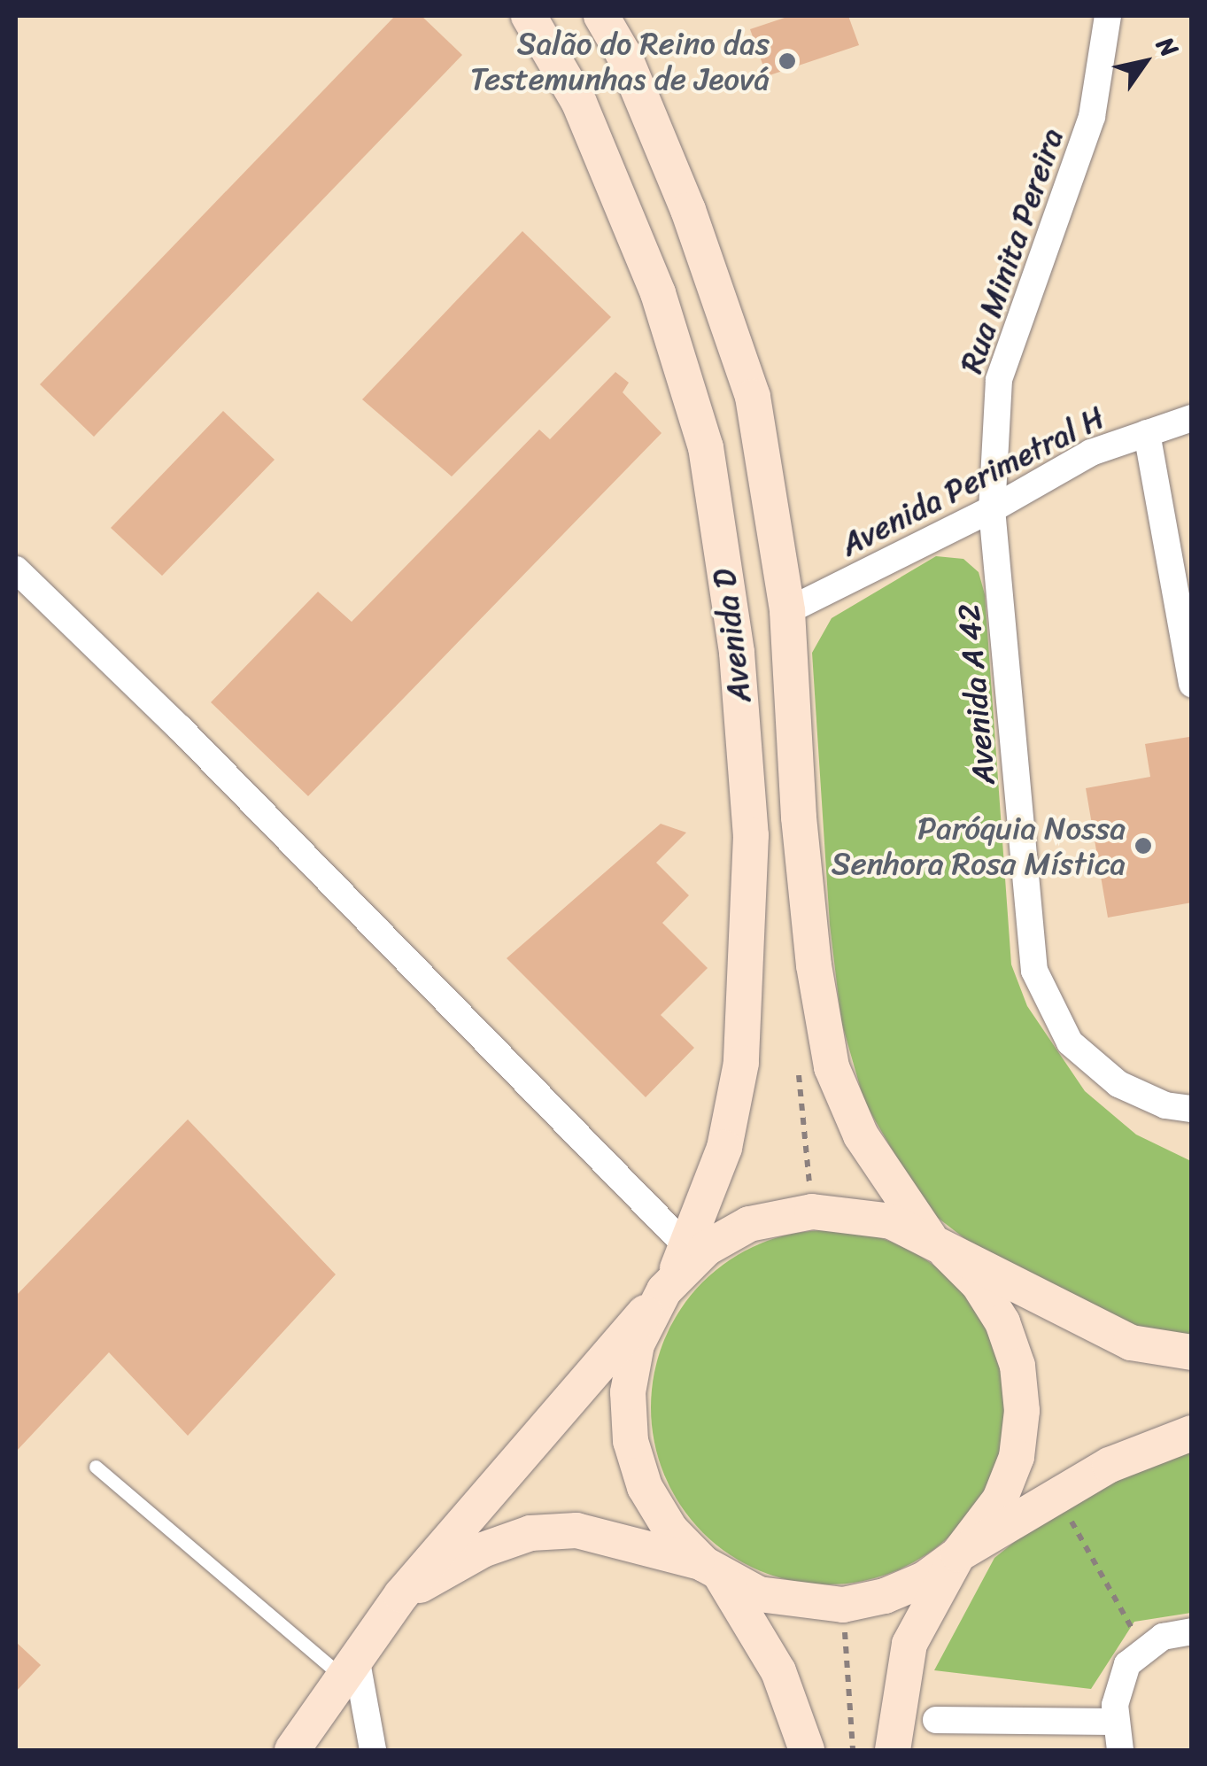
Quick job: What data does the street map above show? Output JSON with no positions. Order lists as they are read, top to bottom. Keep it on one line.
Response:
{"streets":{"street":["Rua Minita Pereira","Avenida Perimetral H","Avenida D","Avenida A 42"]},"crossings":[["Rua Minita Pereira","Avenida Perimetral H"],["Rua Minita Pereira","Avenida A 42"],["Avenida Perimetral H","Avenida D"],["Avenida Perimetral H","Avenida A 42"]],"places":["Salão do Reino das Testemunhas de Jeová","Paróquia Nossa Senhora Rosa Mística"],"north":"top right"}
